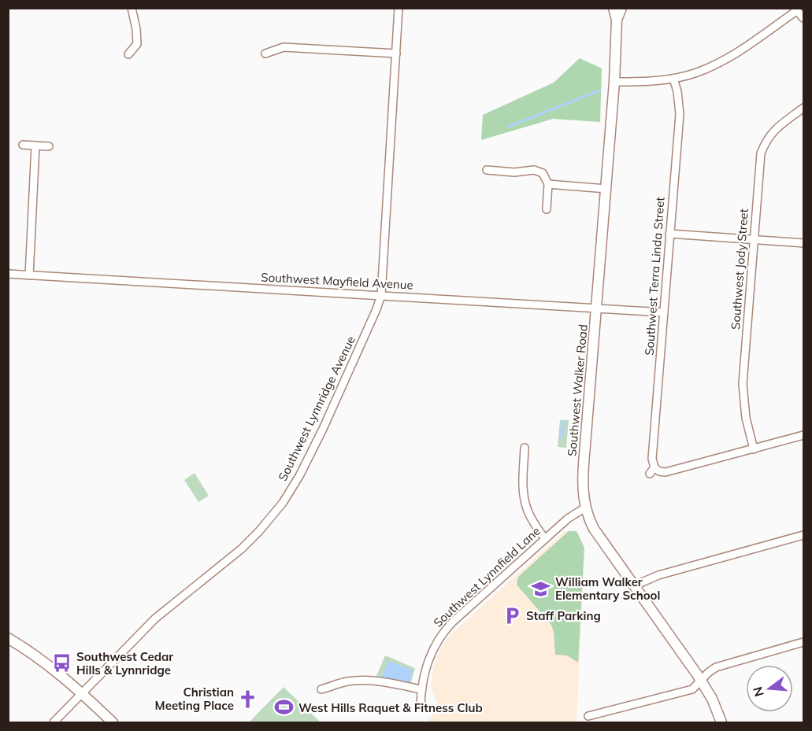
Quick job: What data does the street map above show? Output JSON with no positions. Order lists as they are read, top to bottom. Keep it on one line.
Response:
{"streets":{"main road":["Southwest Walker Road"],"street":["Southwest Jody Street","Southwest Terra Linda Street","Southwest Mayfield Avenue","Southwest Lynnridge Avenue","Southwest Lynnfield Lane"]},"crossings":[["Southwest Jody Street","Southwest Terra Linda Street"],["Southwest Terra Linda Street","Southwest Mayfield Avenue"],["Southwest Mayfield Avenue","Southwest Walker Road"],["Southwest Mayfield Avenue","Southwest Lynnridge Avenue"],["Southwest Walker Road","Southwest Lynnfield Lane"]],"places":{"school or university":["William Walker Elementary School"],"parking":["Staff Parking"],"bus stop":["Southwest Cedar Hills & Lynnridge"],"church":["Christian Meeting Place"],"sports":["West Hills Raquet & Fitness Club"]},"north":"left"}
